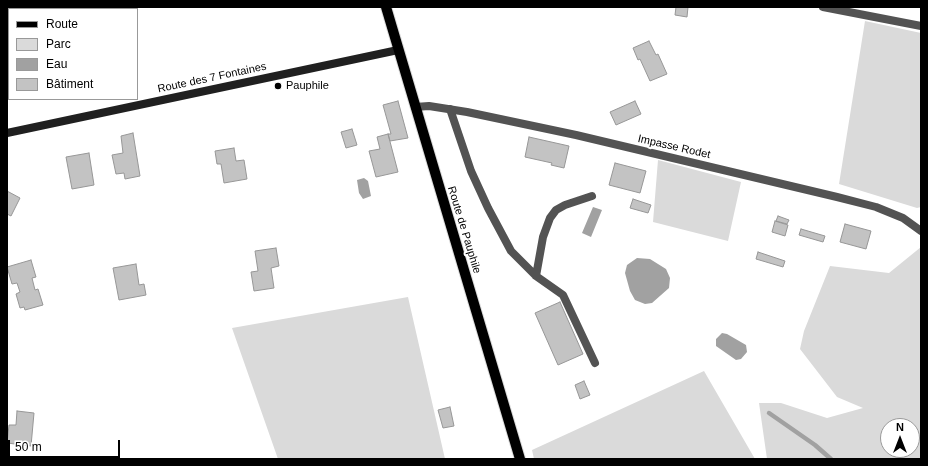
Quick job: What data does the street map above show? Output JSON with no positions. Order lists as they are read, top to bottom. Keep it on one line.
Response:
{"streets":{"main road":["Route de Pauphile"],"street":["Route des 7 Fontaines","Impasse Rodet"]},"crossings":[["Route des 7 Fontaines","Route de Pauphile"],["Impasse Rodet","Route de Pauphile"]],"places":["Pauphile"],"legend":["Route","Parc","Eau","Bâtiment"],"scale_bar":"50 m","north":"top"}
